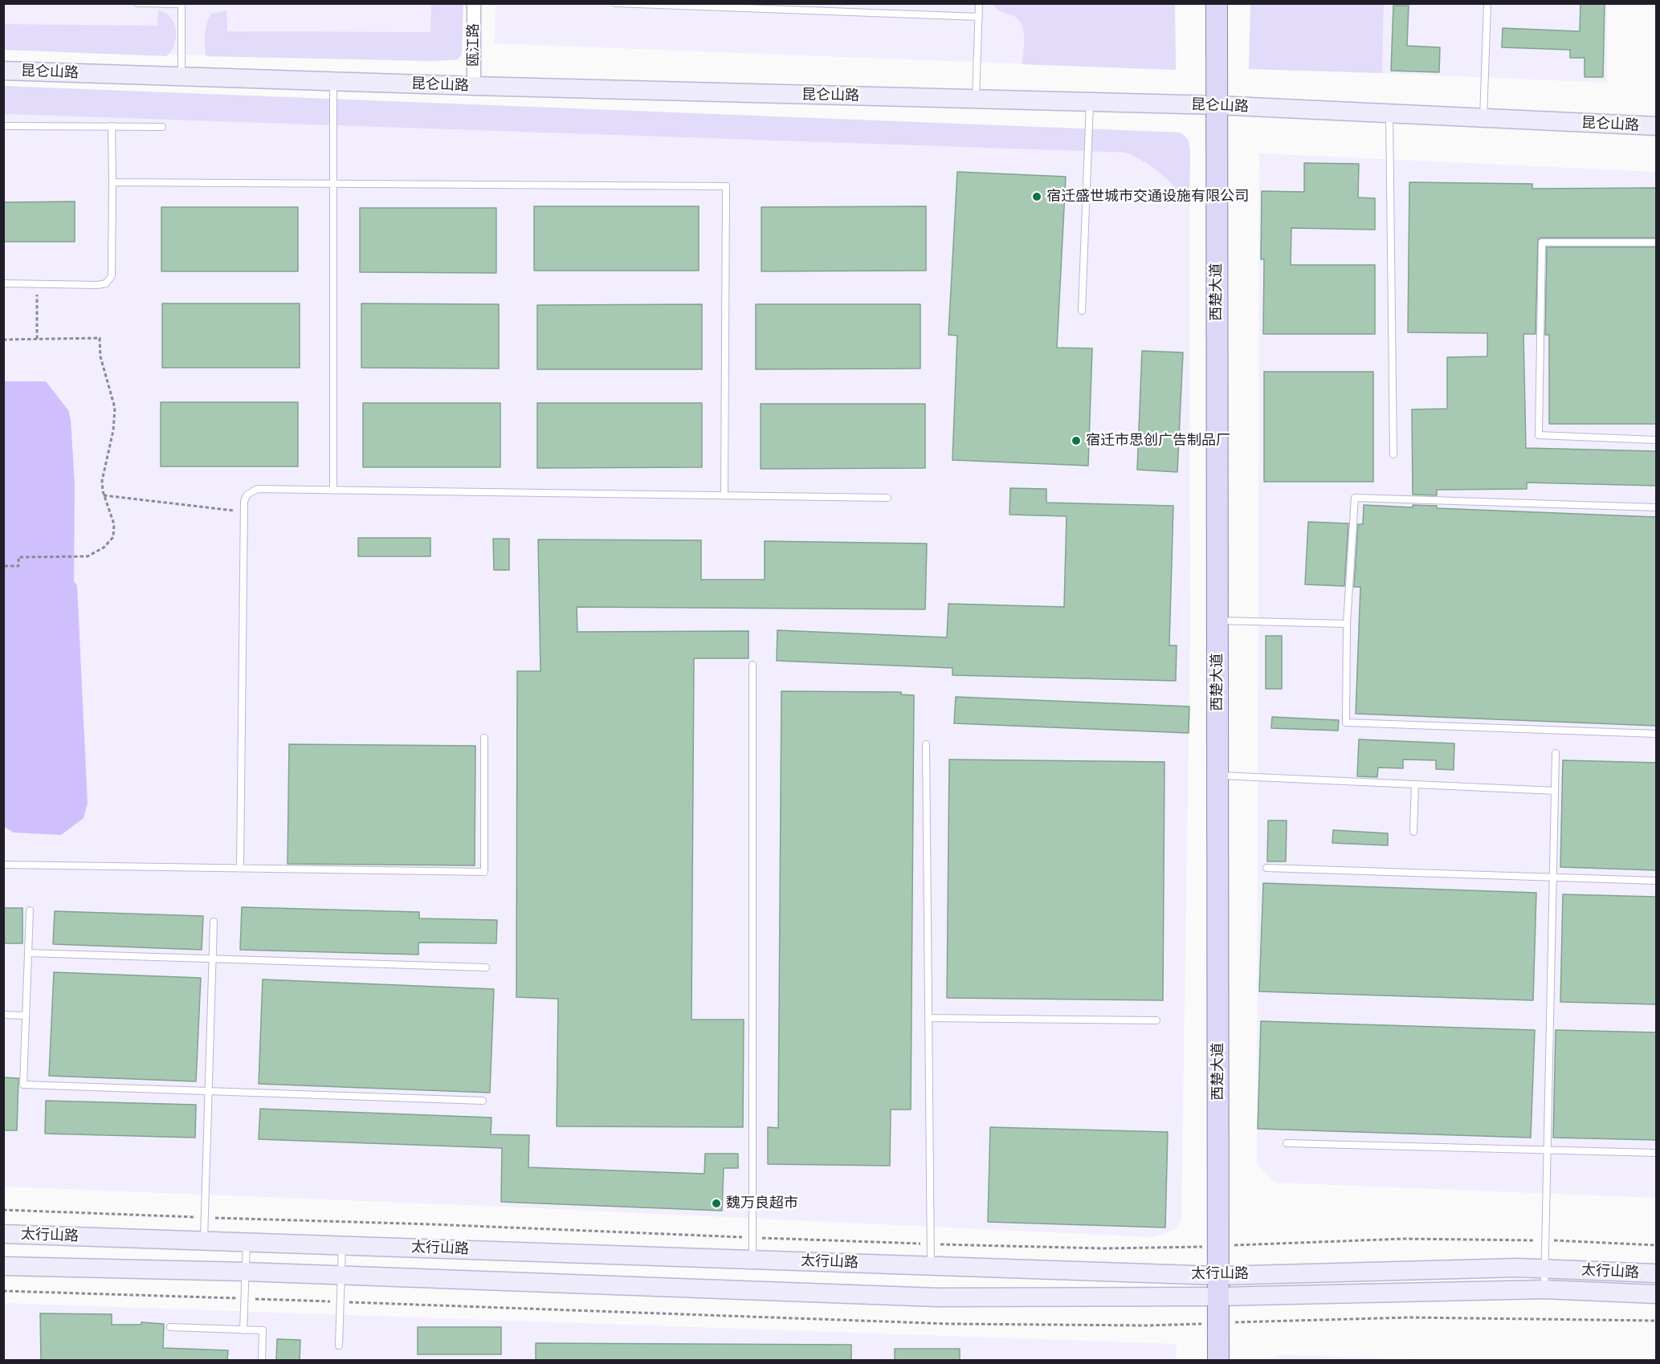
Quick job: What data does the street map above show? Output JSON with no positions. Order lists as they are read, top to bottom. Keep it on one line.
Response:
{"streets":{"main road":["西楚大道"],"street":["瓯江路","昆仑山路","太行山路"]},"crossings":[["瓯江路","昆仑山路"],["昆仑山路","西楚大道"],["西楚大道","太行山路"]],"places":["宿迁盛世城市交通设施有限公司","宿迁市思创广告制品厂","魏万良超市"]}
